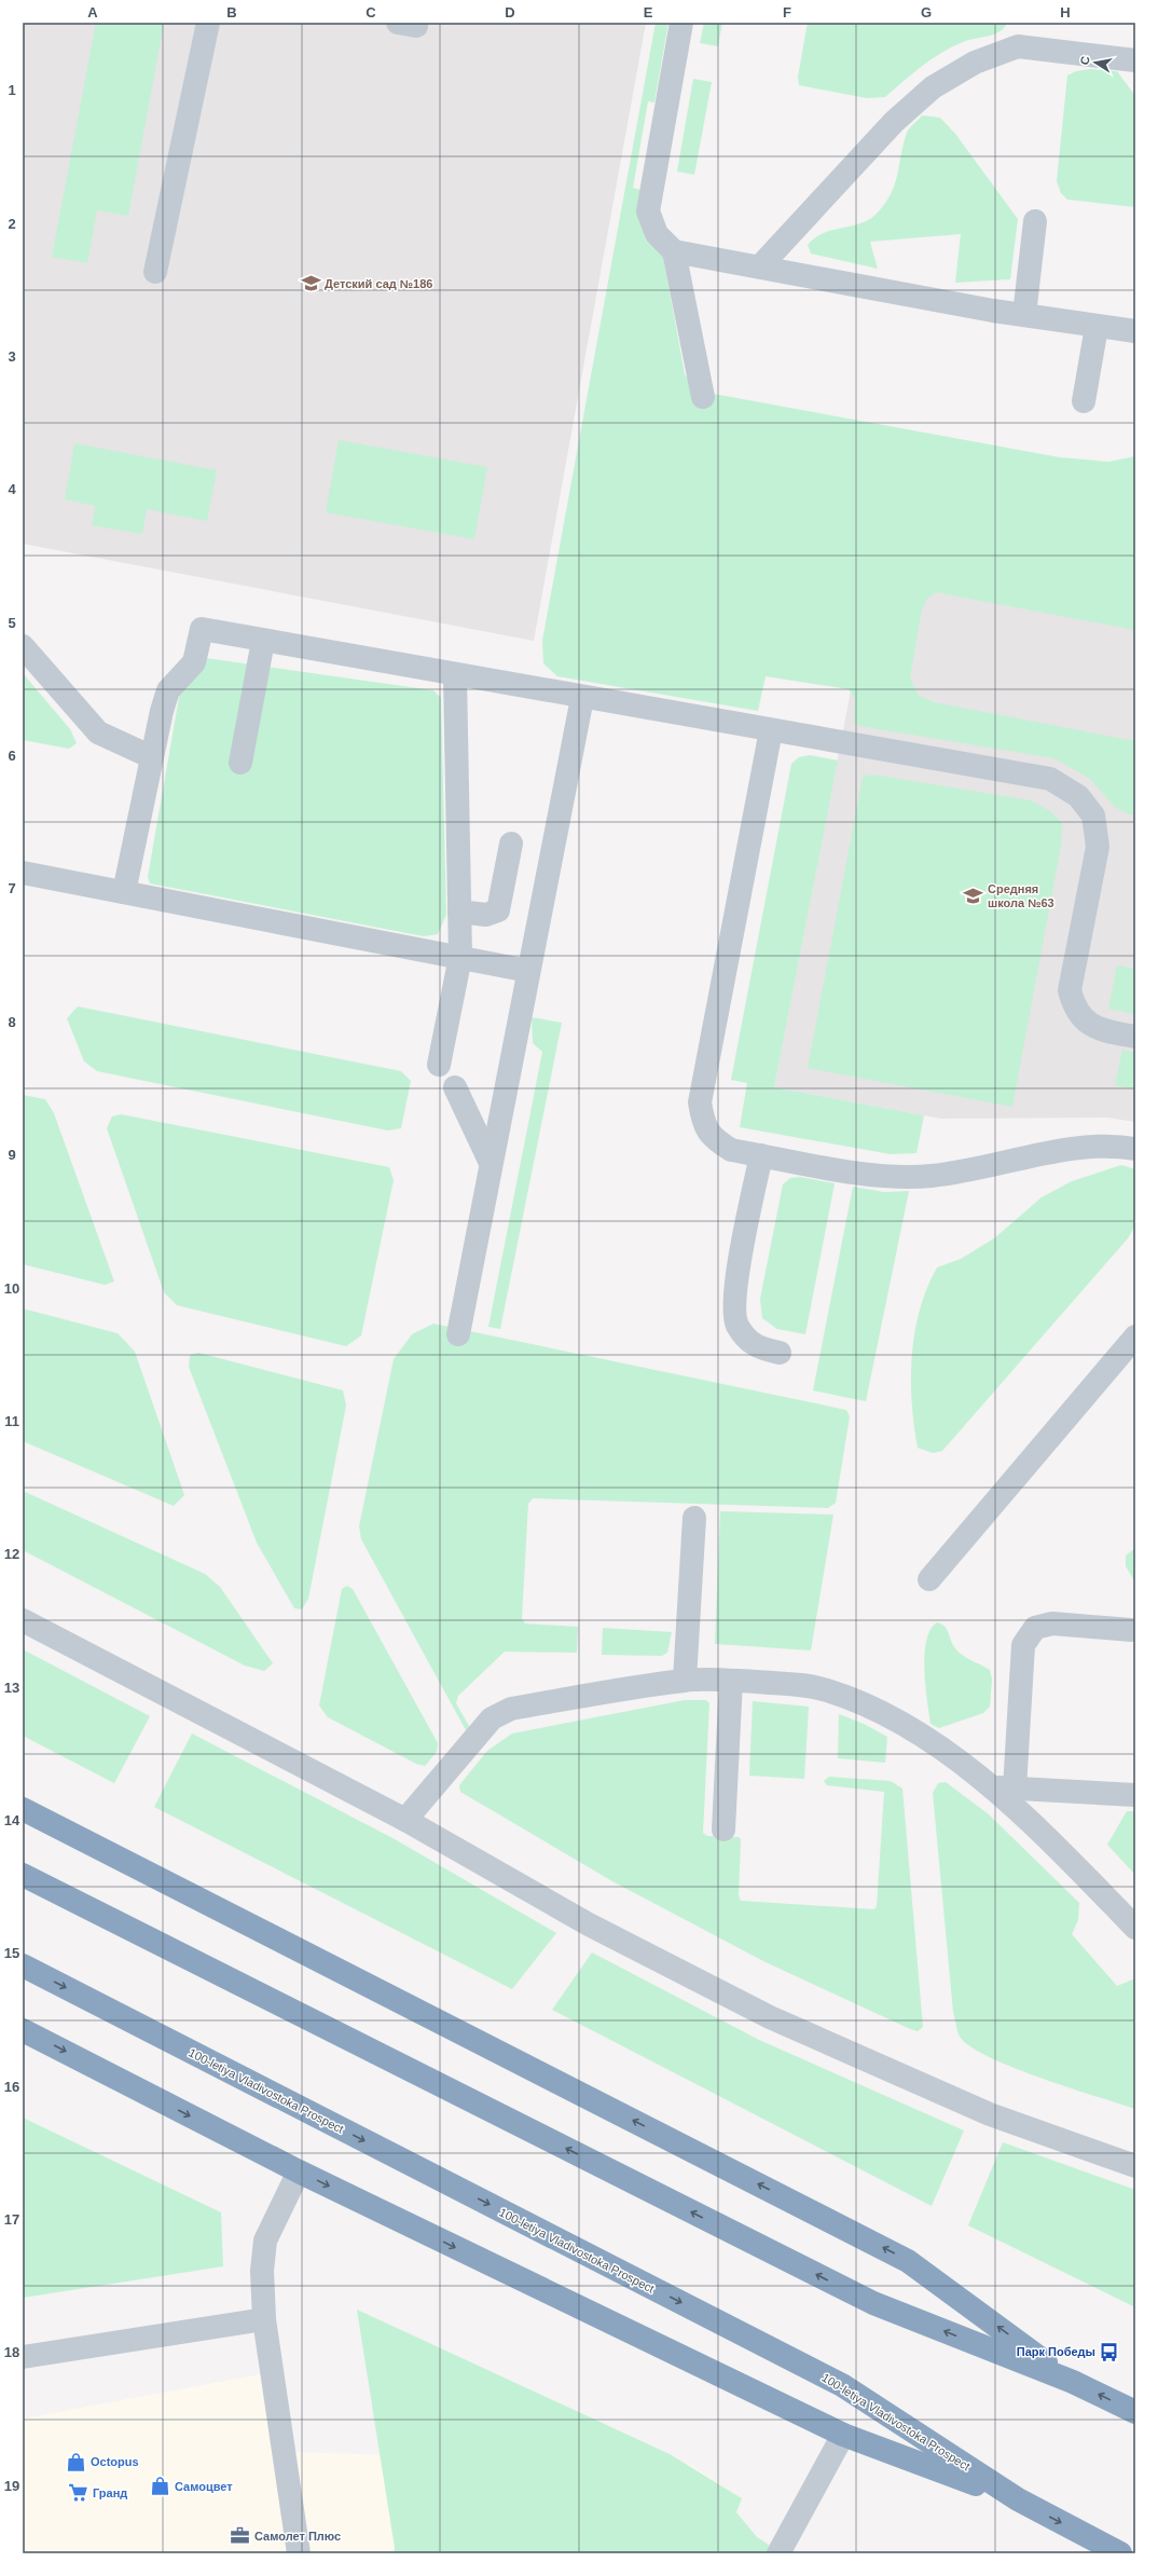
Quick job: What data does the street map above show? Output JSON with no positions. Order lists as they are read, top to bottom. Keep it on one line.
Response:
{"streets":{"highway":["100-letiya Vladivostoka Prospect"]},"places":{"school or university":["Детский сад №186","Средняя школа №63"],"bus stop":["Парк Победы"],"shop":["Octopus","Самоцвет"],"supermarket":["Гранд"],"office":["Самолет Плюс"]},"north":"left","grid":{"columns":["A","B","C","D","E","F","G","H"],"rows":["1","2","3","4","5","6","7","8","9","10","11","12","13","14","15","16","17","18","19"]}}
